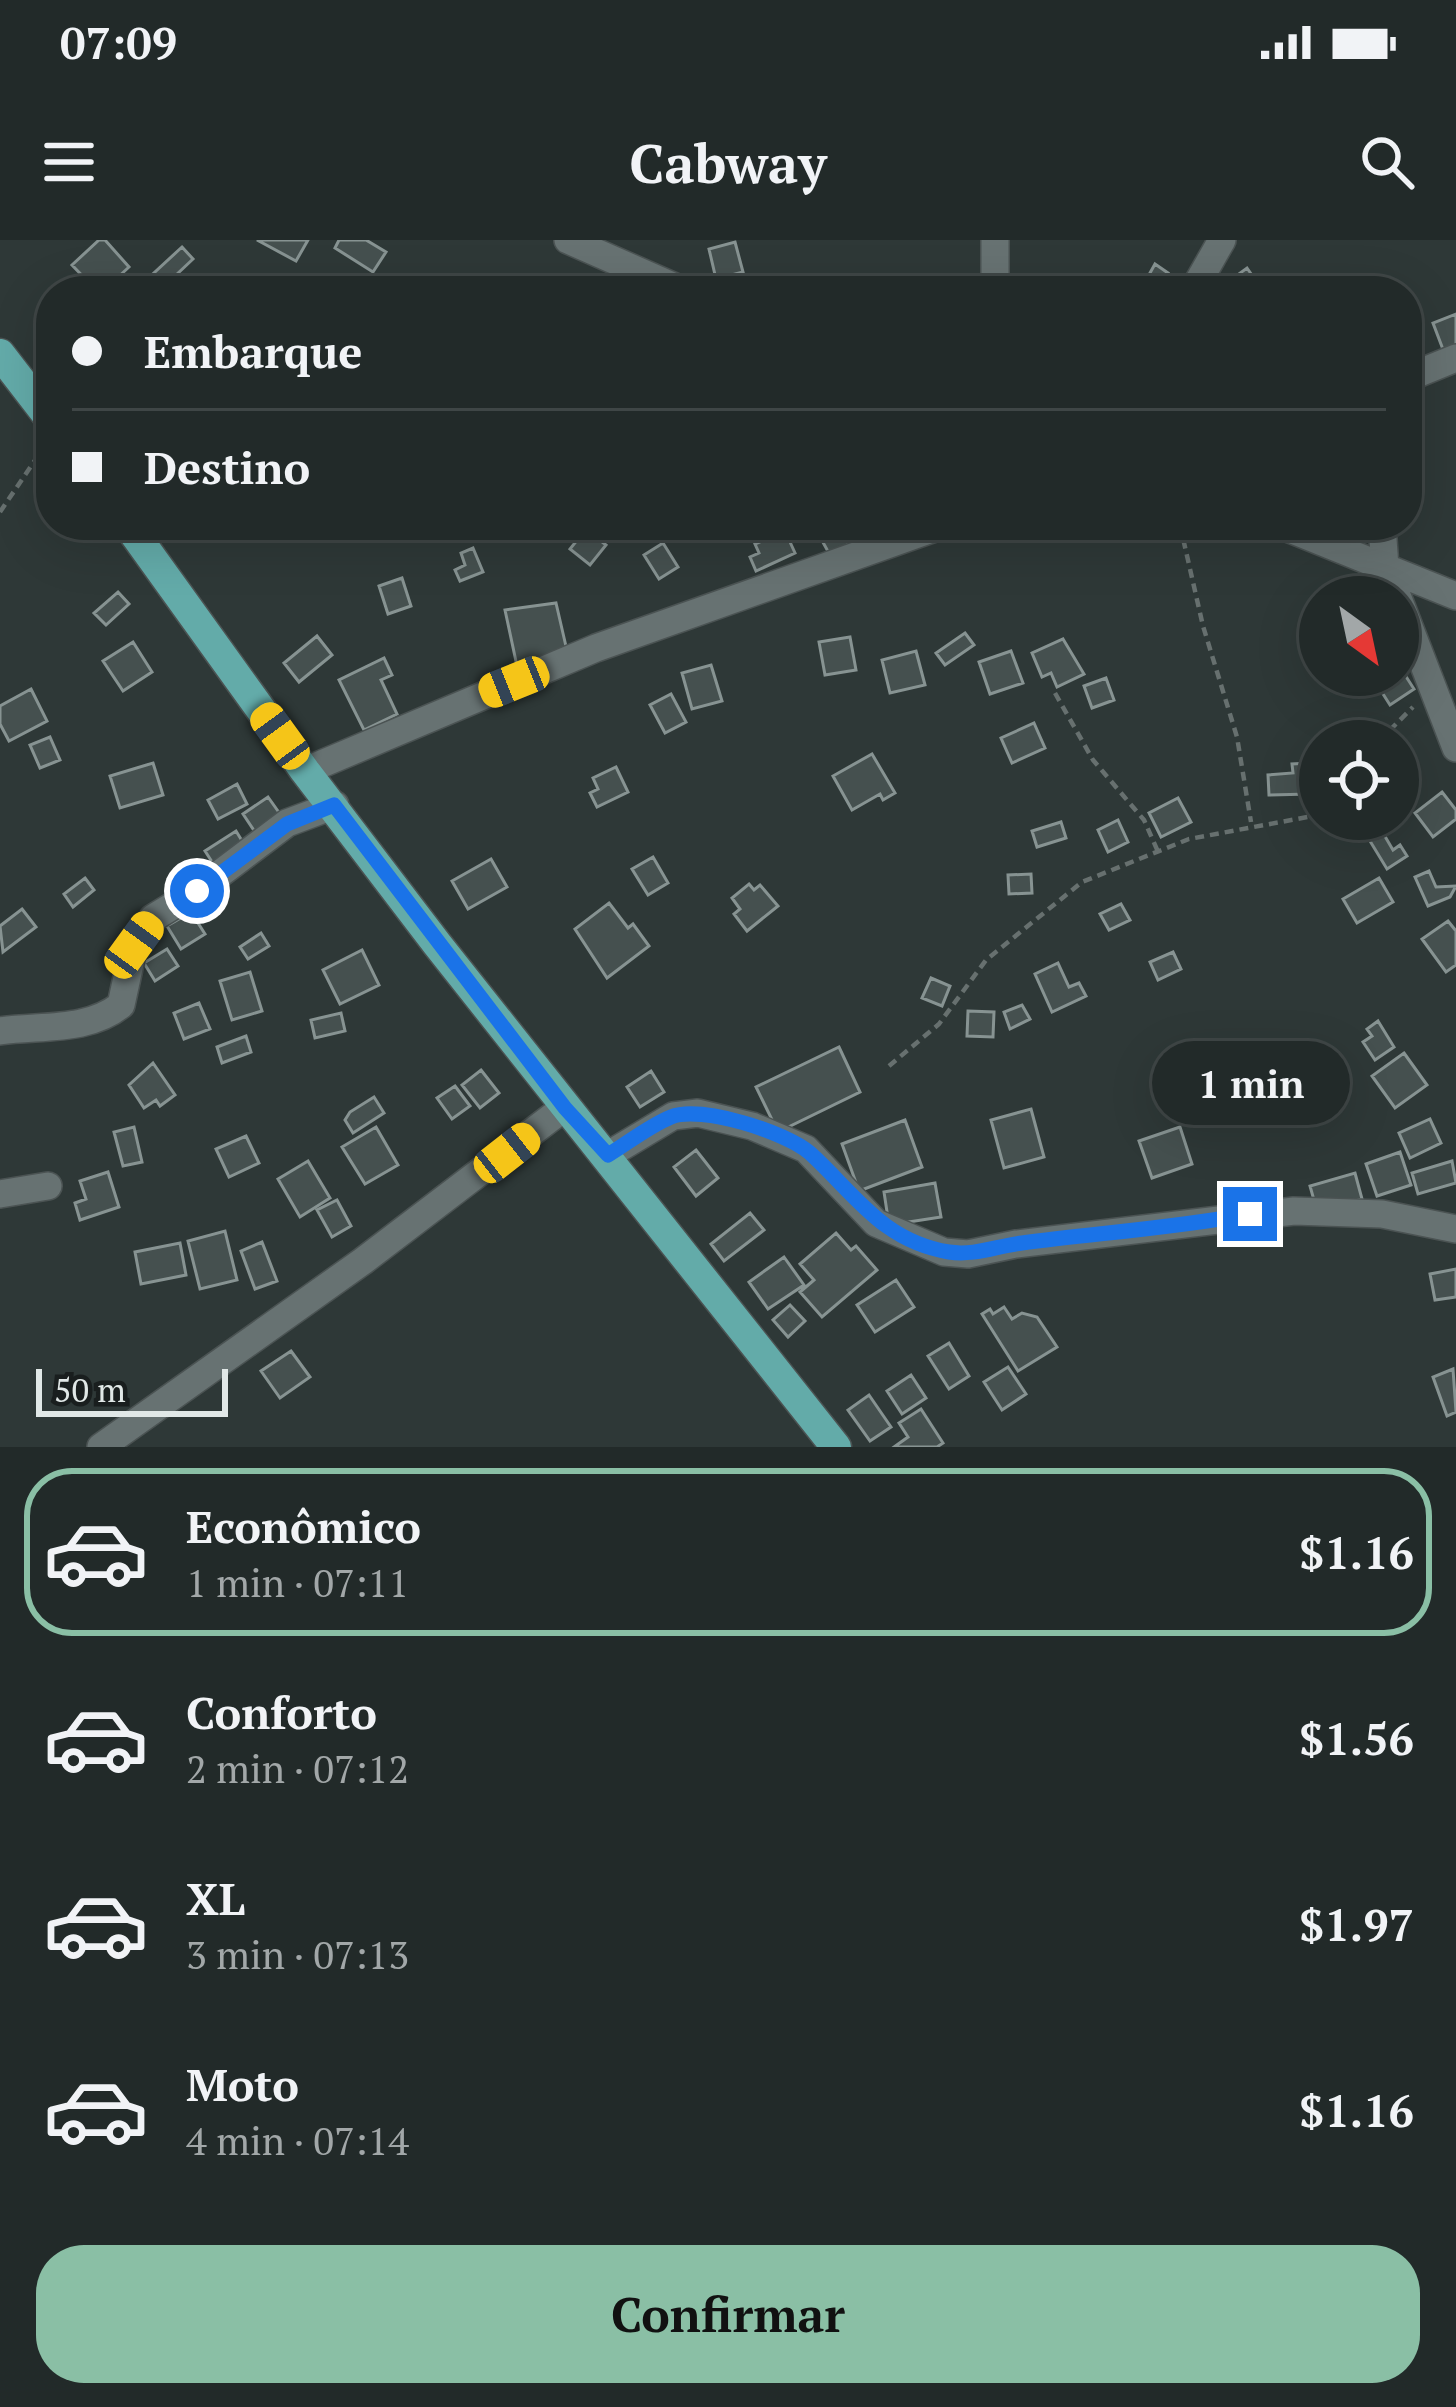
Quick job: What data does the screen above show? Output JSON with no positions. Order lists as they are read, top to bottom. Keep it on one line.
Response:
{"scale_bar":"50 m","north":"bottom right","page":{"status":"07:09","header":"Cabway","banner":["Embarque","Destino"],"bubble":"1 min","scale":"50 m","list":[{"name":"Econômico","note":"1 min · 07:11","value":"$1.16"},{"name":"Conforto","note":"2 min · 07:12","value":"$1.56"},{"name":"XL","note":"3 min · 07:13","value":"$1.97"},{"name":"Moto","note":"4 min · 07:14","value":"$1.16"}],"buttons":"Confirmar"}}
